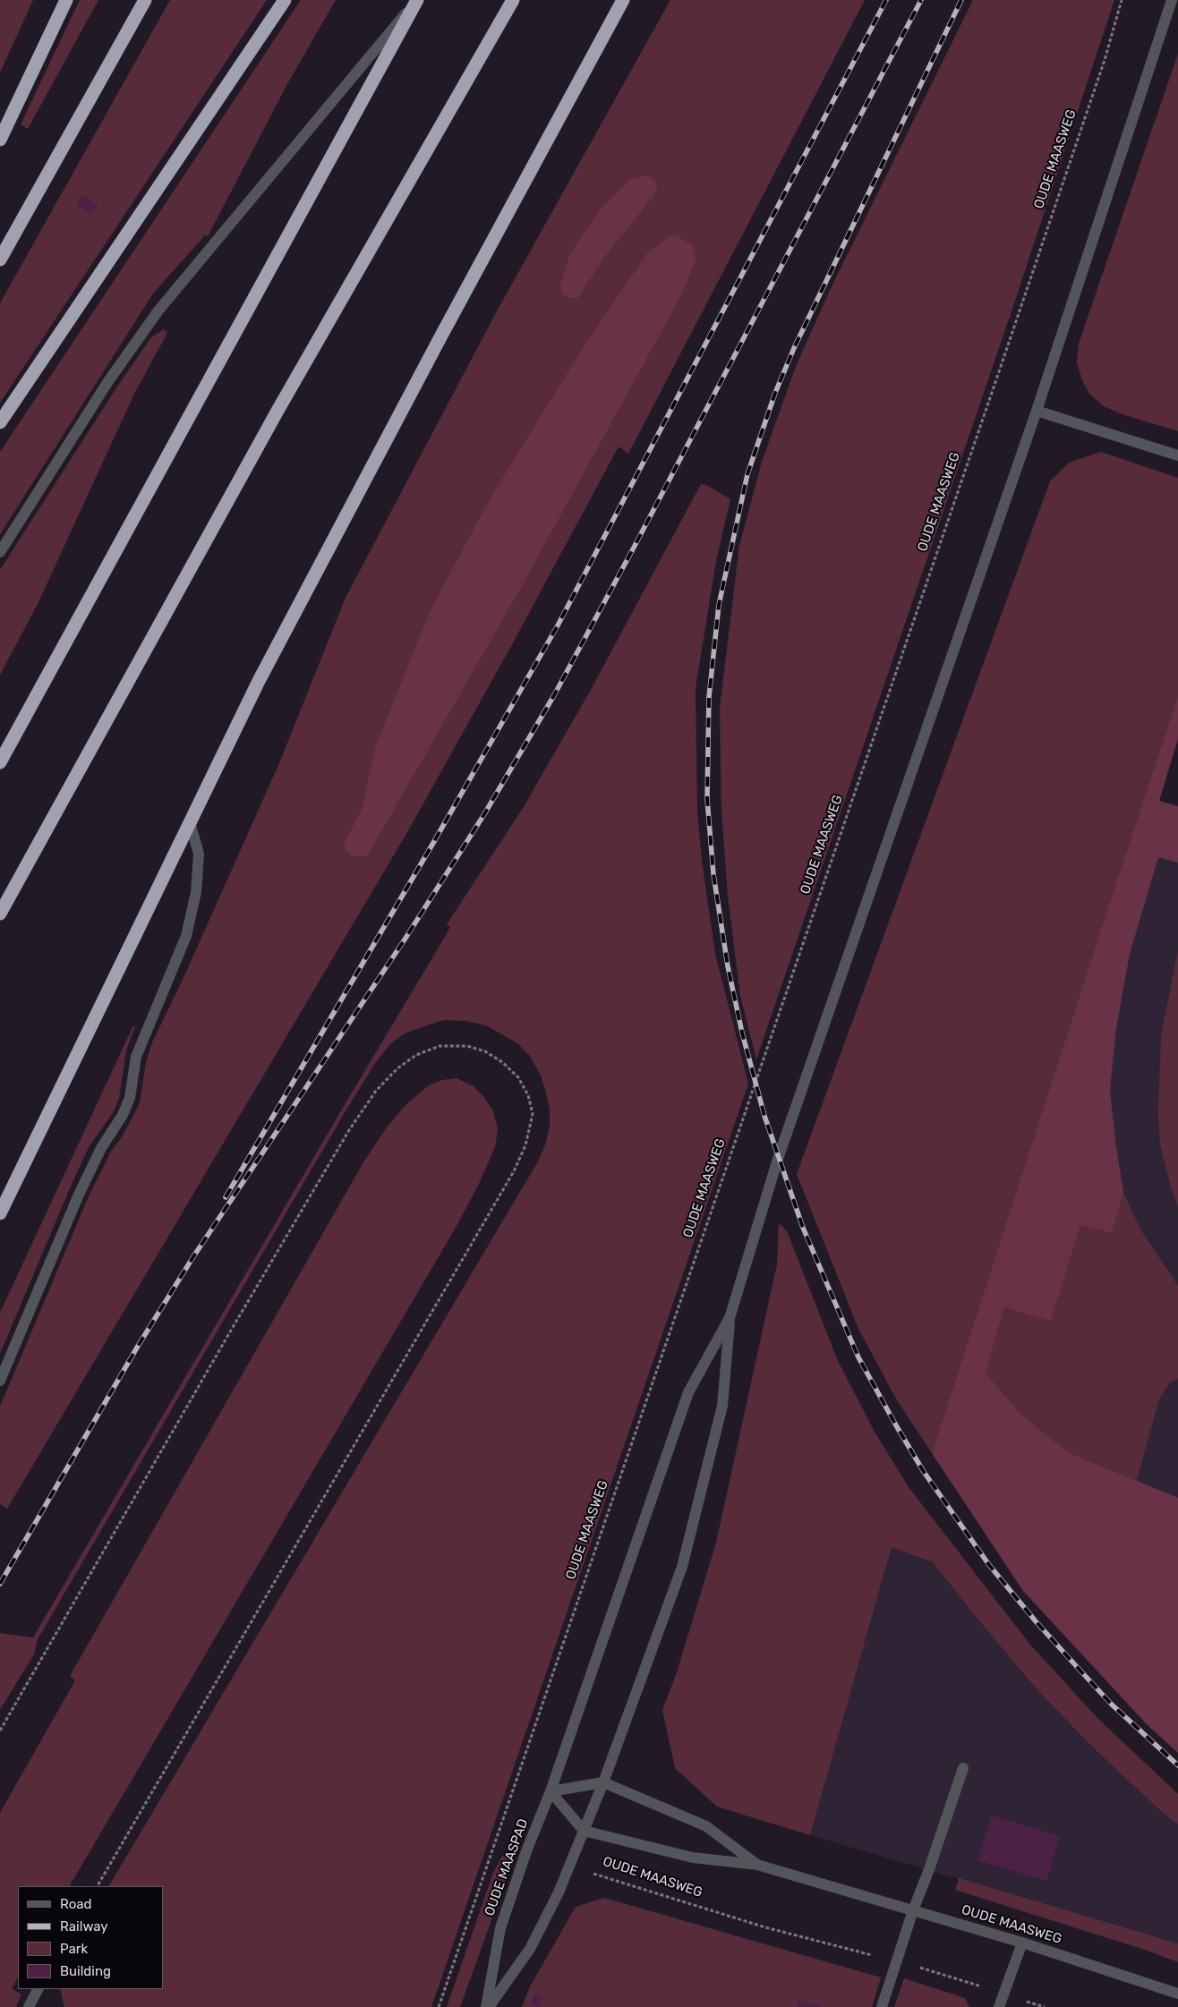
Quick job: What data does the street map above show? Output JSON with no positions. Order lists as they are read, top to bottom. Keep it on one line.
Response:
{"streets":{"street":["OUDE MAASWEG","OUDE MAASPAD"]},"crossings":[["OUDE MAASWEG","OUDE MAASPAD"]],"legend":["Road","Railway","Park","Building"]}
